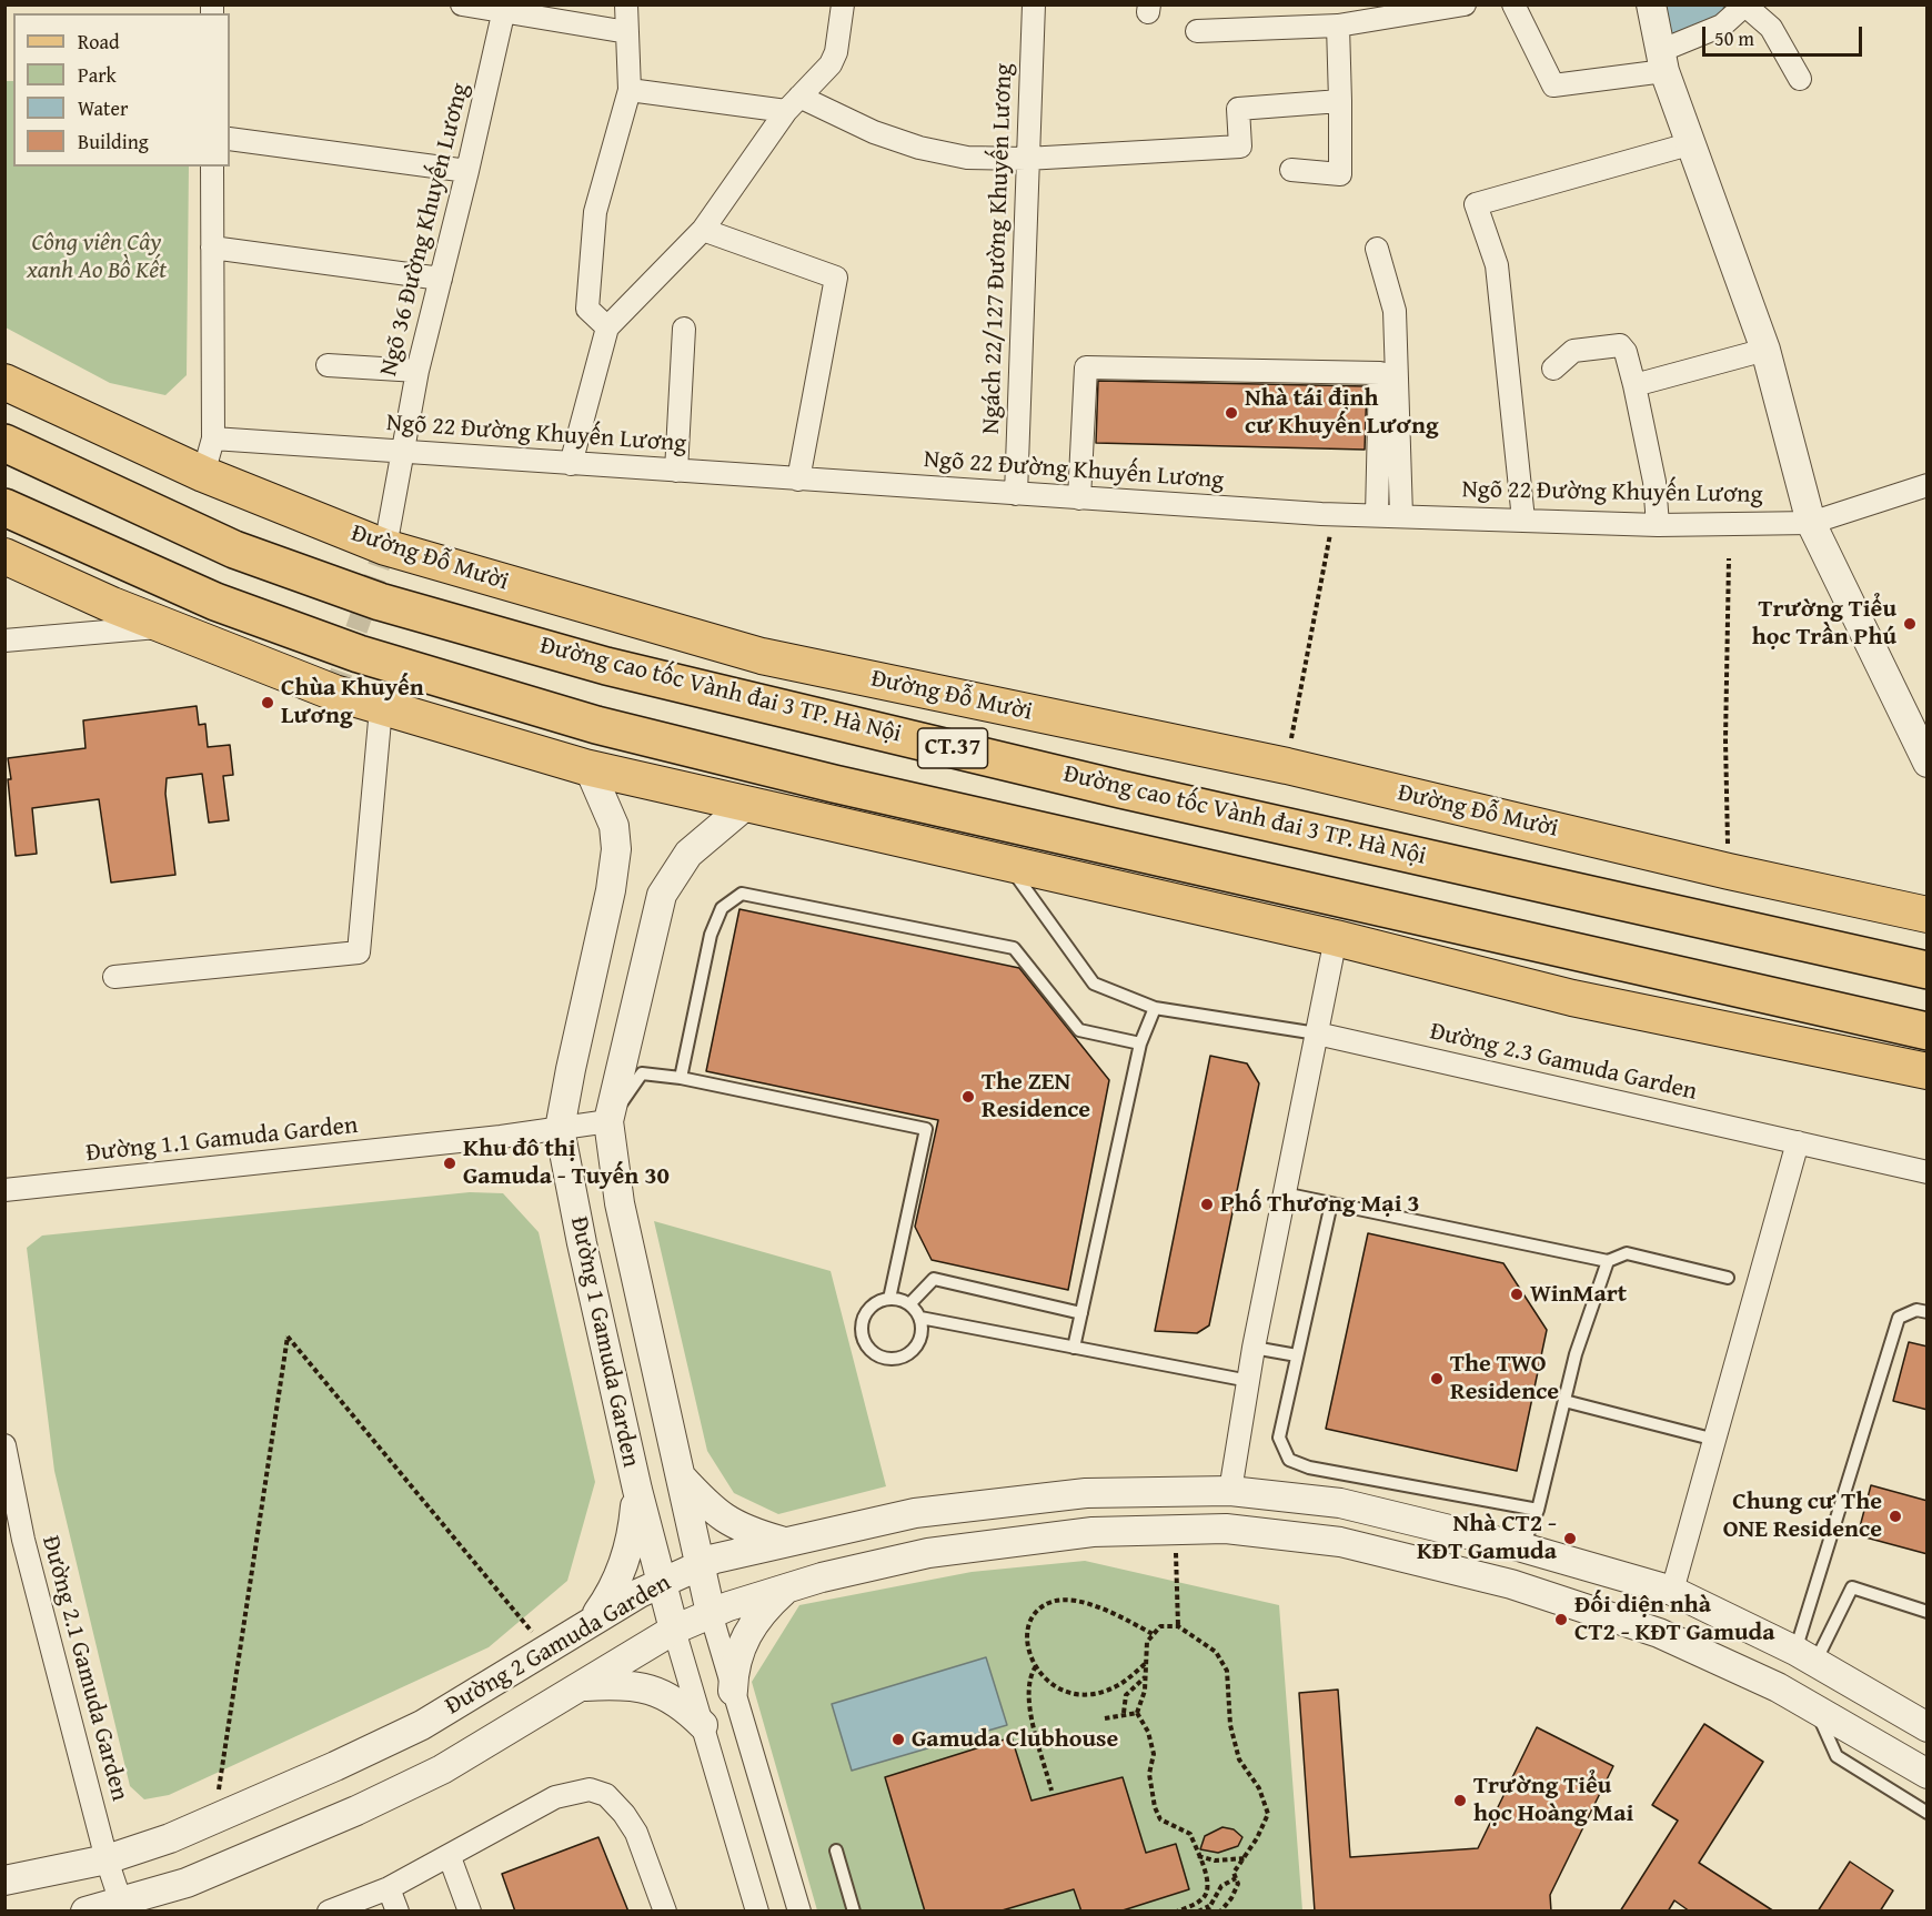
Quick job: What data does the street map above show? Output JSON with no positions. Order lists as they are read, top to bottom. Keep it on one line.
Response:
{"streets":{"highway":["Đường cao tốc Vành đai 3 TP. Hà Nội","CT.37"],"main road":["Đường Đỗ Mười"],"street":["Ngõ 36 Đường Khuyến Lương","Ngách 22/127 Đường Khuyến Lương","Ngõ 22 Đường Khuyến Lương","Đường 2.3 Gamuda Garden","Đường 1.1 Gamuda Garden","Đường 1 Gamuda Garden","Đường 2 Gamuda Garden","Đường 2.1 Gamuda Garden"]},"crossings":[["Ngõ 36 Đường Khuyến Lương","Ngõ 22 Đường Khuyến Lương"],["Ngõ 36 Đường Khuyến Lương","Đường Đỗ Mười"],["Ngách 22/127 Đường Khuyến Lương","Ngõ 22 Đường Khuyến Lương"],["Đường 1.1 Gamuda Garden","Đường 1 Gamuda Garden"],["Đường 1 Gamuda Garden","Đường 2 Gamuda Garden"],["Đường 2 Gamuda Garden","Đường 2.1 Gamuda Garden"]],"parks":["Công viên Cây xanh Ao Bồ Kết"],"places":["Nhà tái định cư Khuyến Lương","Trường Tiểu học Trần Phú","Chùa Khuyến Lương","The ZEN Residence","Khu đô thị Gamuda - Tuyến 30","Phố Thương Mại 3","WinMart","The TWO Residence","Chung cư The ONE Residence","Nhà CT2 - KĐT Gamuda","Đối diện nhà CT2 - KĐT Gamuda","Gamuda Clubhouse","Trường Tiểu học Hoàng Mai"],"legend":["Road","Park","Water","Building"],"scale_bar":"50 m"}
